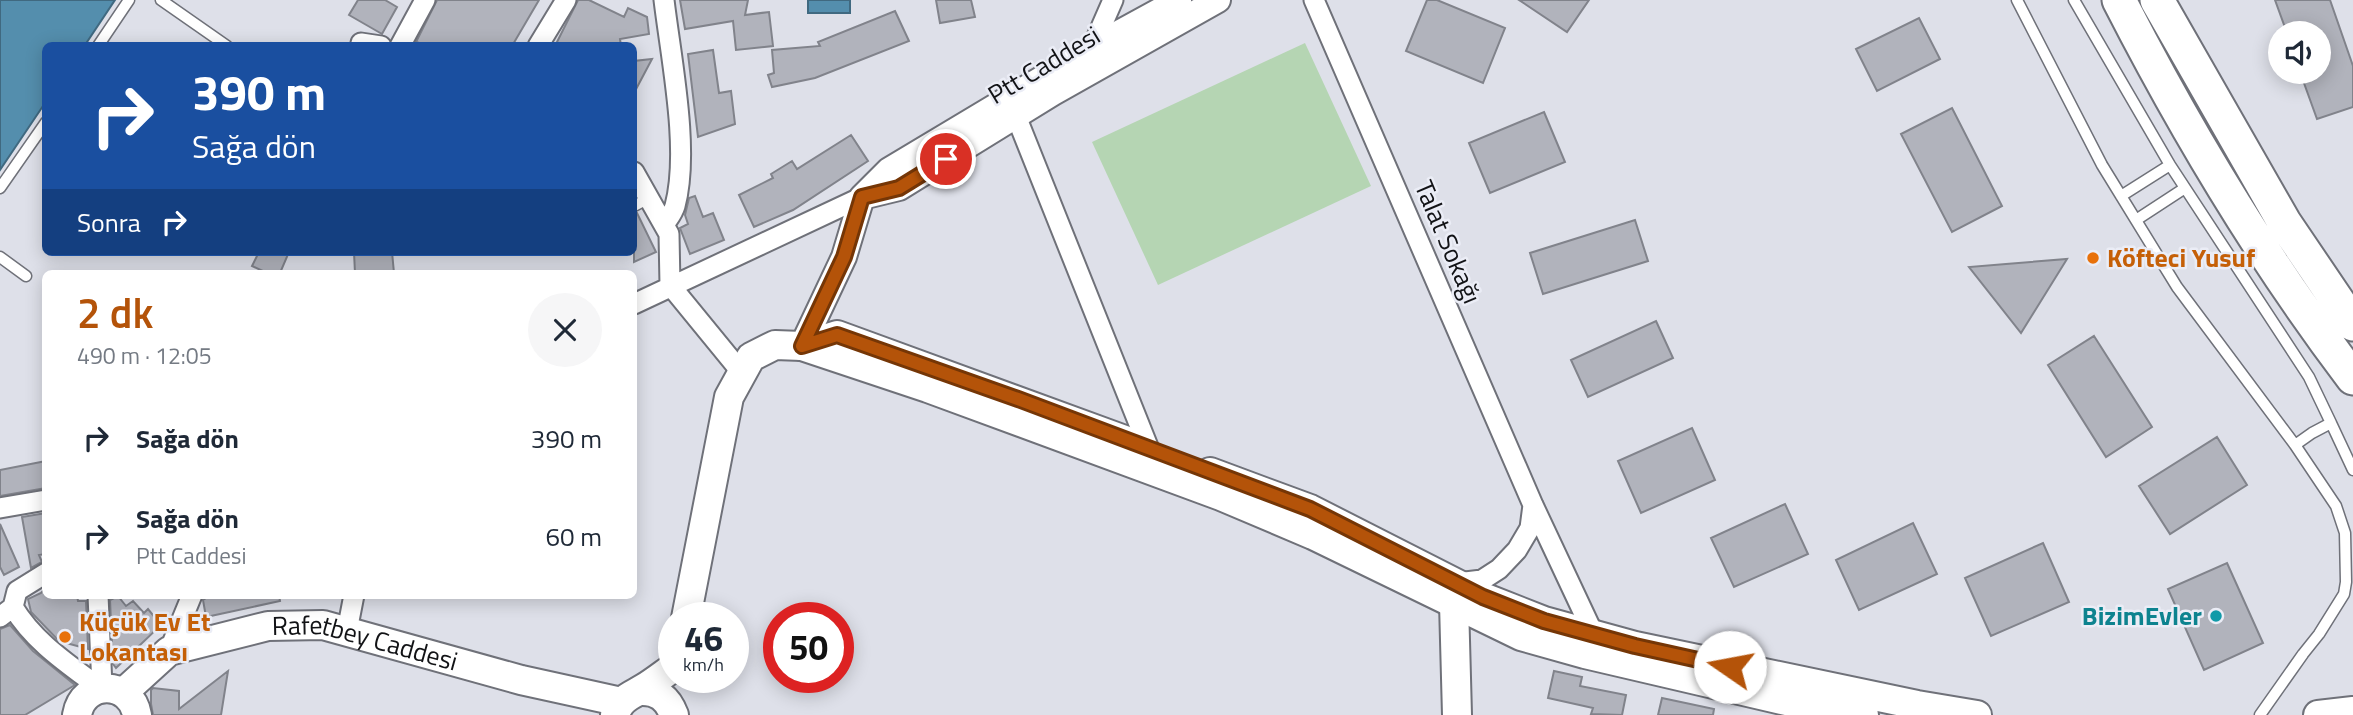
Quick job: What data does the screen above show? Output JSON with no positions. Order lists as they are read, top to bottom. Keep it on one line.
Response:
{"streets":{"main road":["Rafetbey Caddesi"],"street":["Ptt Caddesi","Talat Sokağı"]},"places":["Köfteci Yusuf","BizimEvler","Küçük Ev Et Lokantası"],"page":{"turn":["390 m","Sağa dön"],"then":"Sonra","heading":["2 dk","490 m · 12:05"],"list":[{"name":"Sağa dön","value":"390 m"},{"name":"Sağa dön","note":"Ptt Caddesi","value":"60 m"}],"speed":"46 km/h","limit":"50"}}
